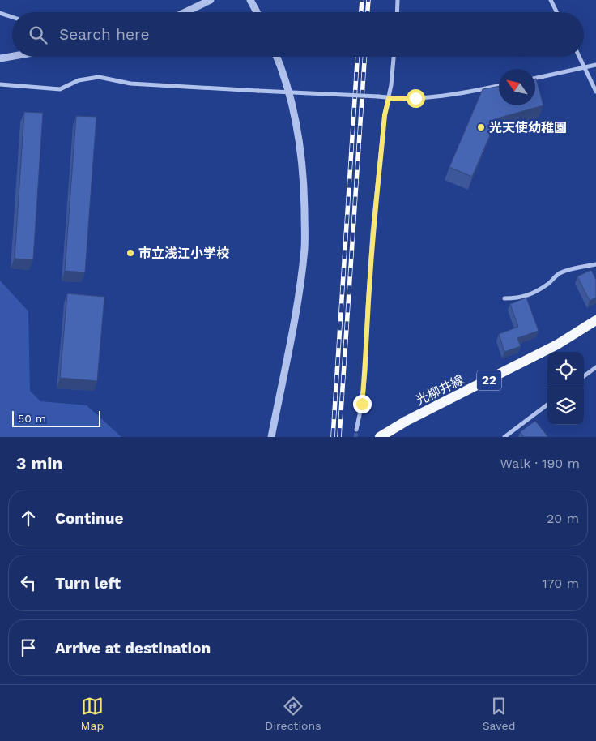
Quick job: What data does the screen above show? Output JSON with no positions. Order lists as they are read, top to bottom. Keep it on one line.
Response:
{"streets":{"main road":["22","光柳井線"]},"places":["光天使幼稚園","市立浅江小学校"],"scale_bar":"50 m","north":"top left","page":{"search":"Search here","scale":"50 m","heading":["3 min","Walk · 190 m"],"list":[["Continue","20 m"],["Turn left","170 m"],"Arrive at destination"],"nav":["Map","Directions","Saved"]}}
